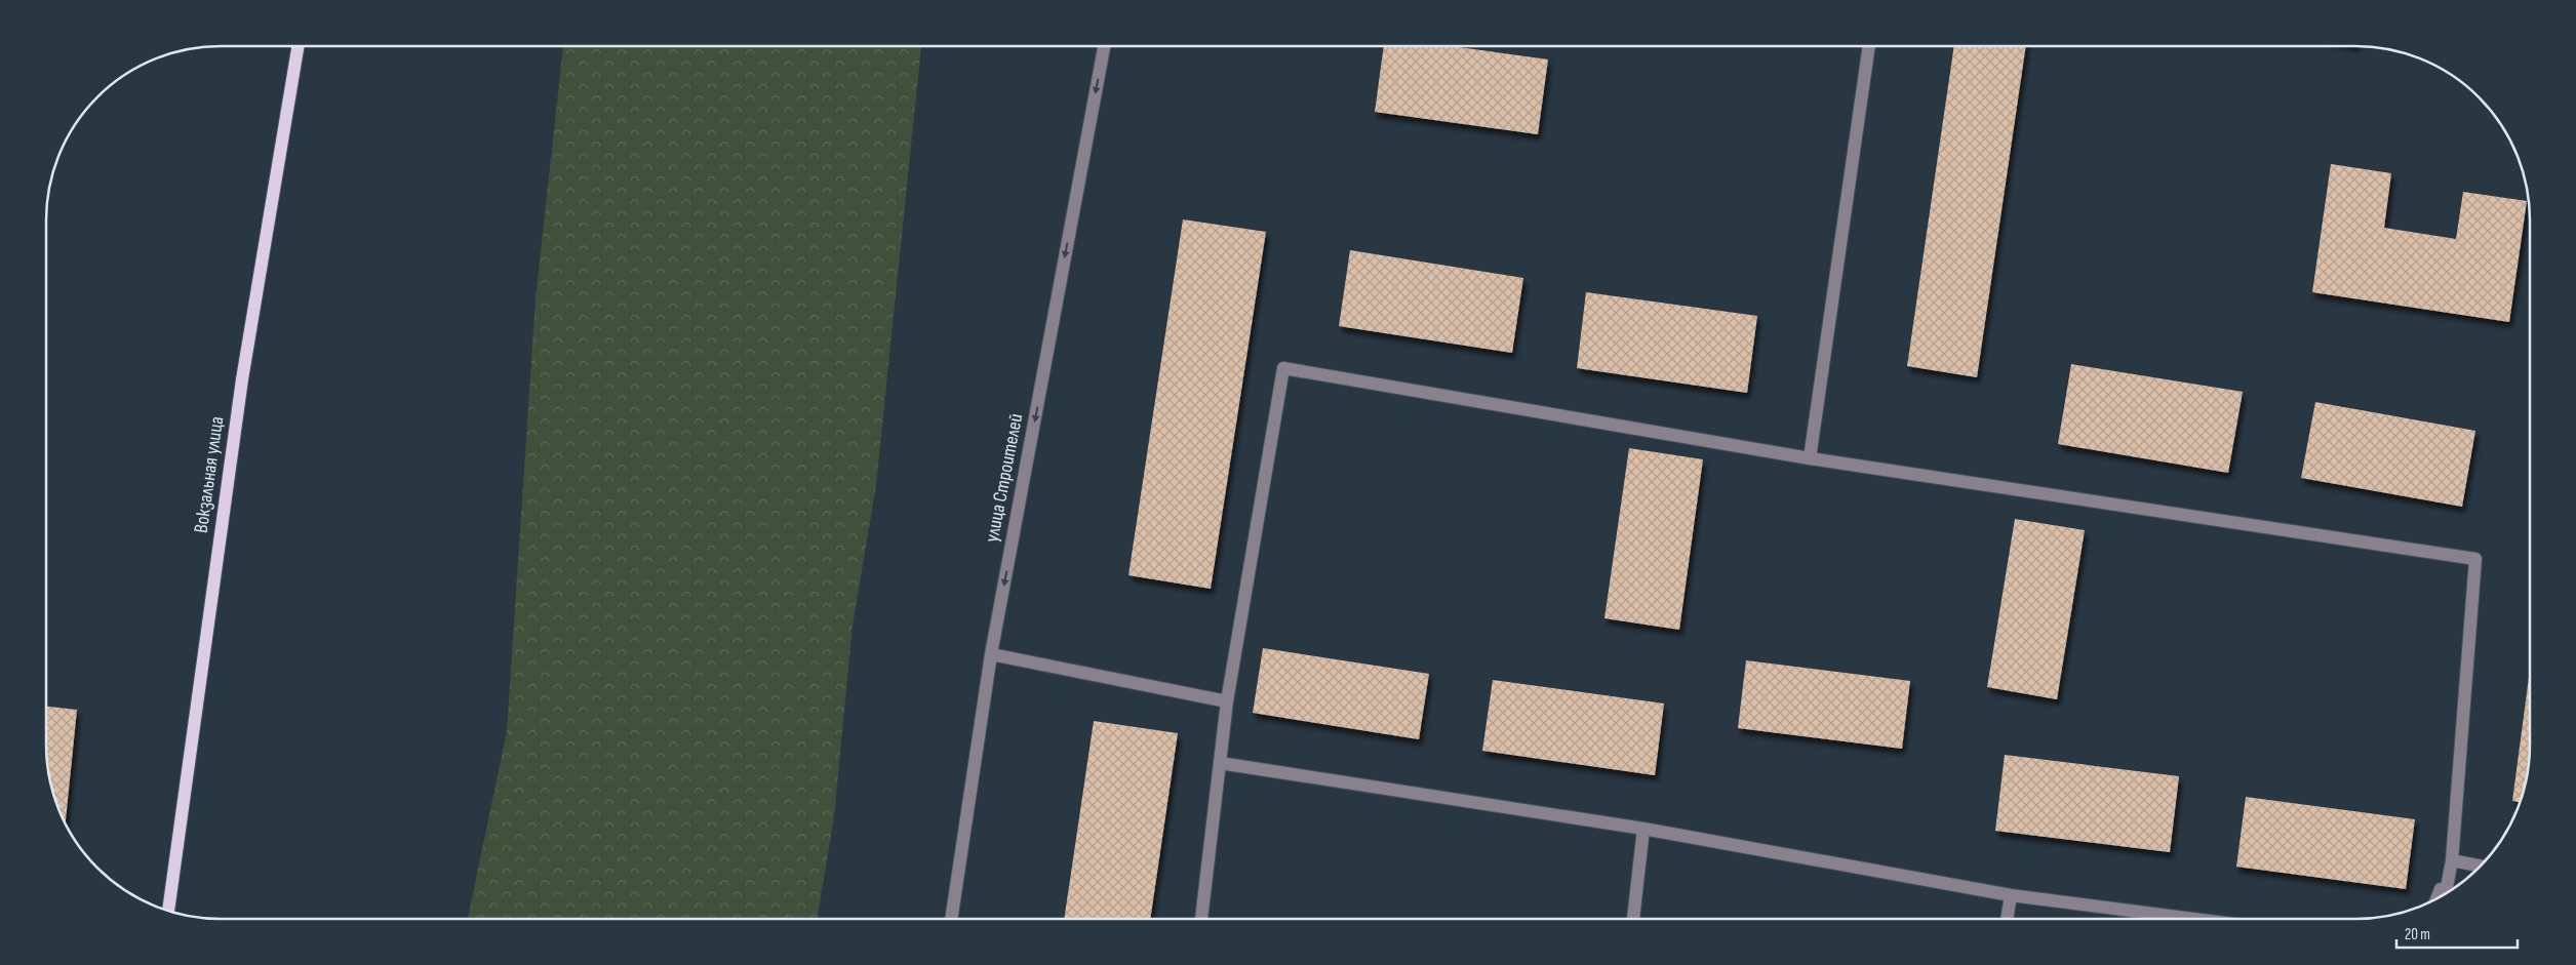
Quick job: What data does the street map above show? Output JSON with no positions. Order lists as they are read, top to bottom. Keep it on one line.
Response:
{"streets":{"main road":["Вокзальная улица"],"street":["улица Строителей"]},"one_way":["улица Строителей"],"scale_bar":"20 m"}
